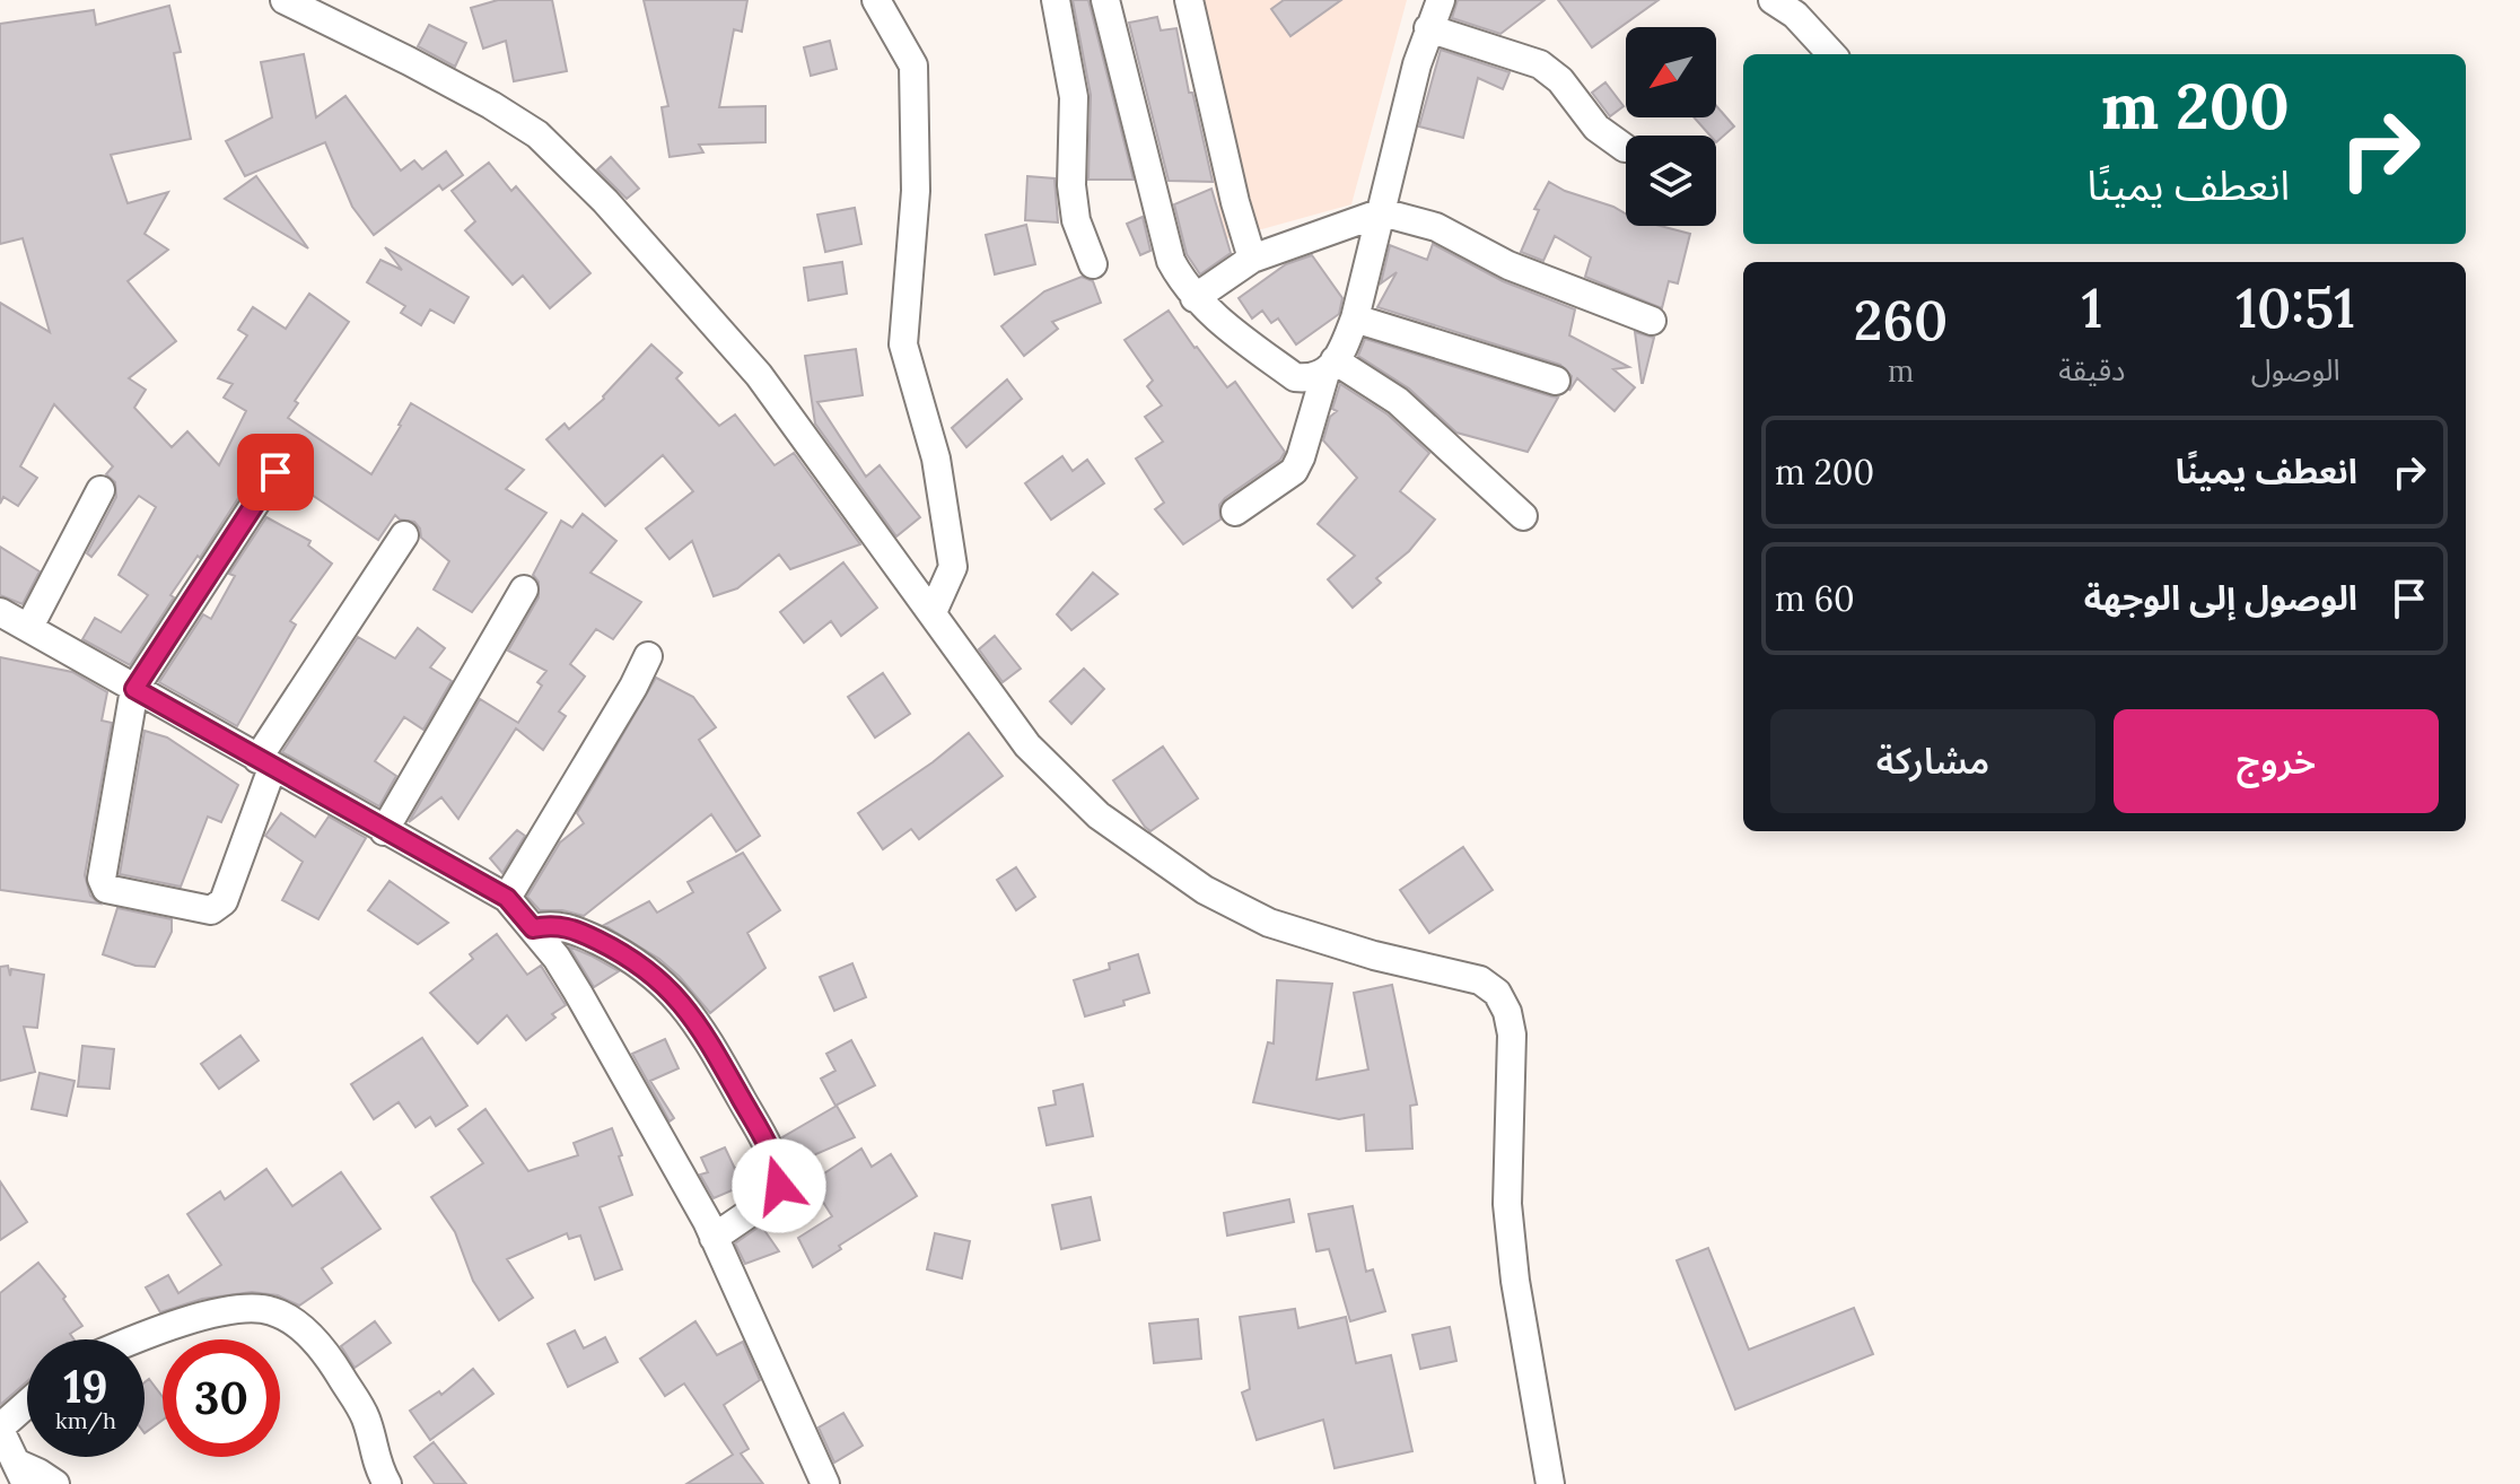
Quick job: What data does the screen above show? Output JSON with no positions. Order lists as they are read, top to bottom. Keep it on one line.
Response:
{"north":"bottom left","page":{"turn":["200 m","انعطف يمينًا"],"eta":["10:51","الوصول","1","دقيقة","260","m"],"list":[{"name":"انعطف يمينًا","value":"200 m"},{"name":"الوصول إلى الوجهة","value":"60 m"}],"buttons":["خروج","مشاركة"],"speed":"19 km/h","limit":"30"}}
